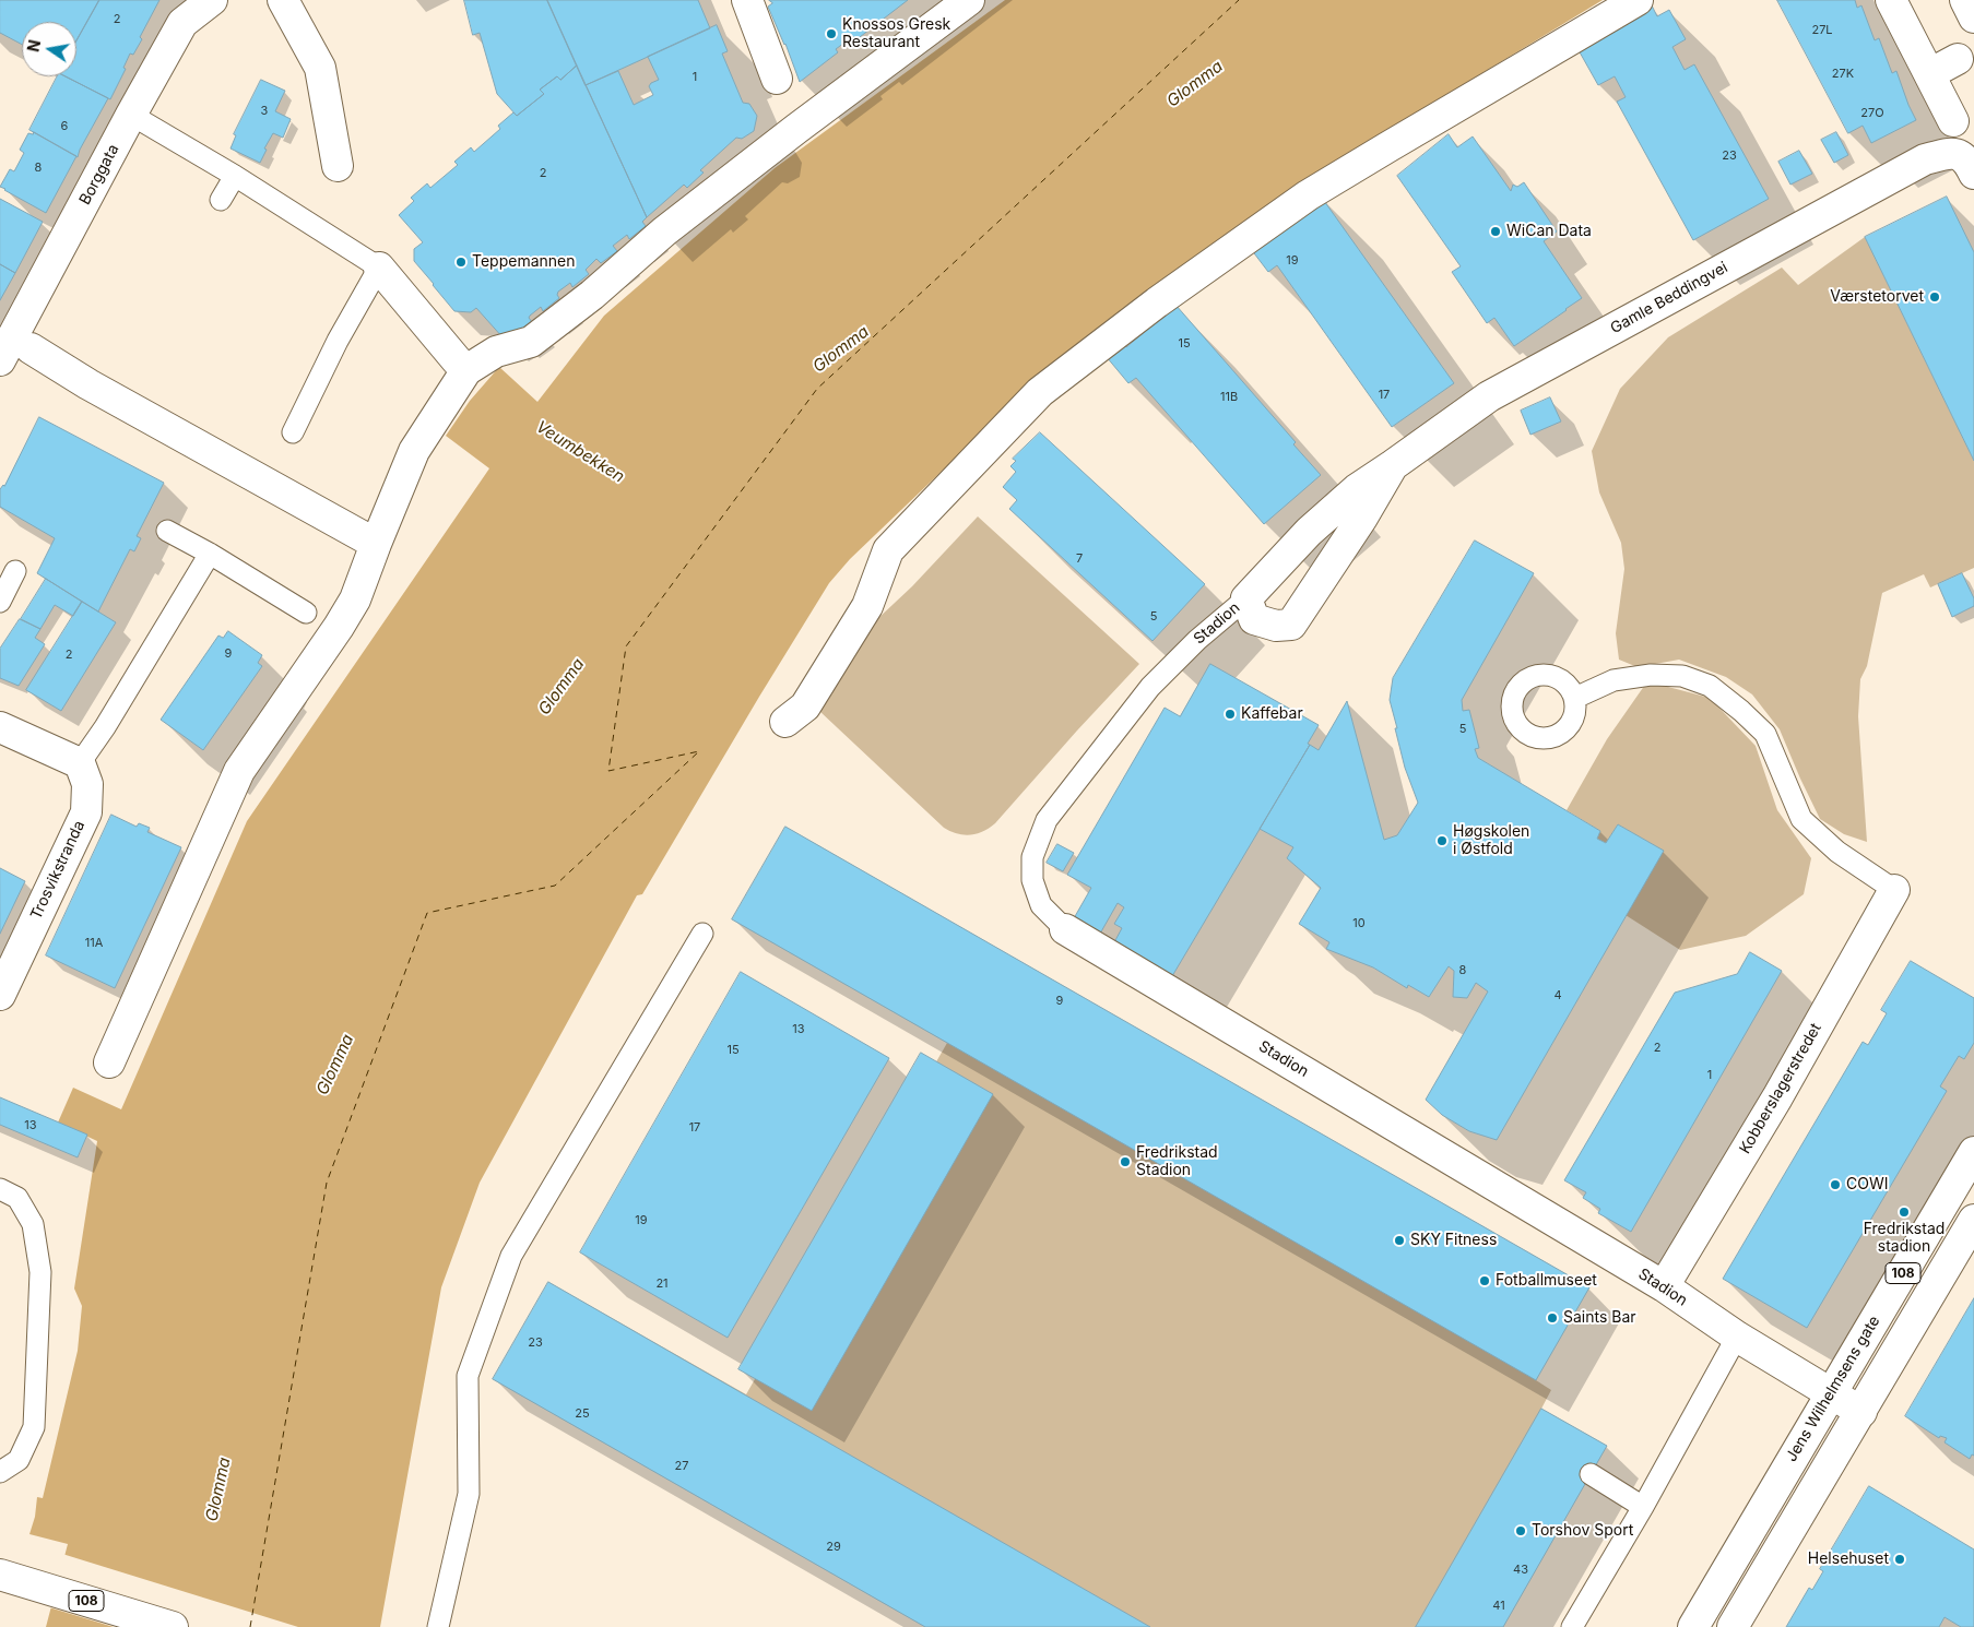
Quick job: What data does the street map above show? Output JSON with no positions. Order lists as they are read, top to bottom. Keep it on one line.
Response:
{"streets":{"street":["Borggata","Gamle Beddingvei","Stadion","Trosvikstranda","Kobberslagerstredet","108","Jens Wilhelmsens gate"]},"crossings":[["Gamle Beddingvei","Stadion"],["Stadion","Kobberslagerstredet"],["Stadion","108"],["Stadion","Jens Wilhelmsens gate"]],"water":["Glomma","Veumbekken"],"places":["Knossos Gresk Restaurant","WiCan Data","Teppemannen","Værstetorvet","Kaffebar","Høgskolen i Østfold","Fredrikstad Stadion","COWI","Fredrikstad stadion","SKY Fitness","Fotballmuseet","Saints Bar","Torshov Sport","Helsehuset"],"house_numbers":["2","27L","27K","1","3","27O","6","23","8","2","19","15","17","11B","7","5","9","2","5","10","11A","8","4","9","13","2","15","1","13","17","19","21","23","25","27","29","43","41"],"north":"left"}
